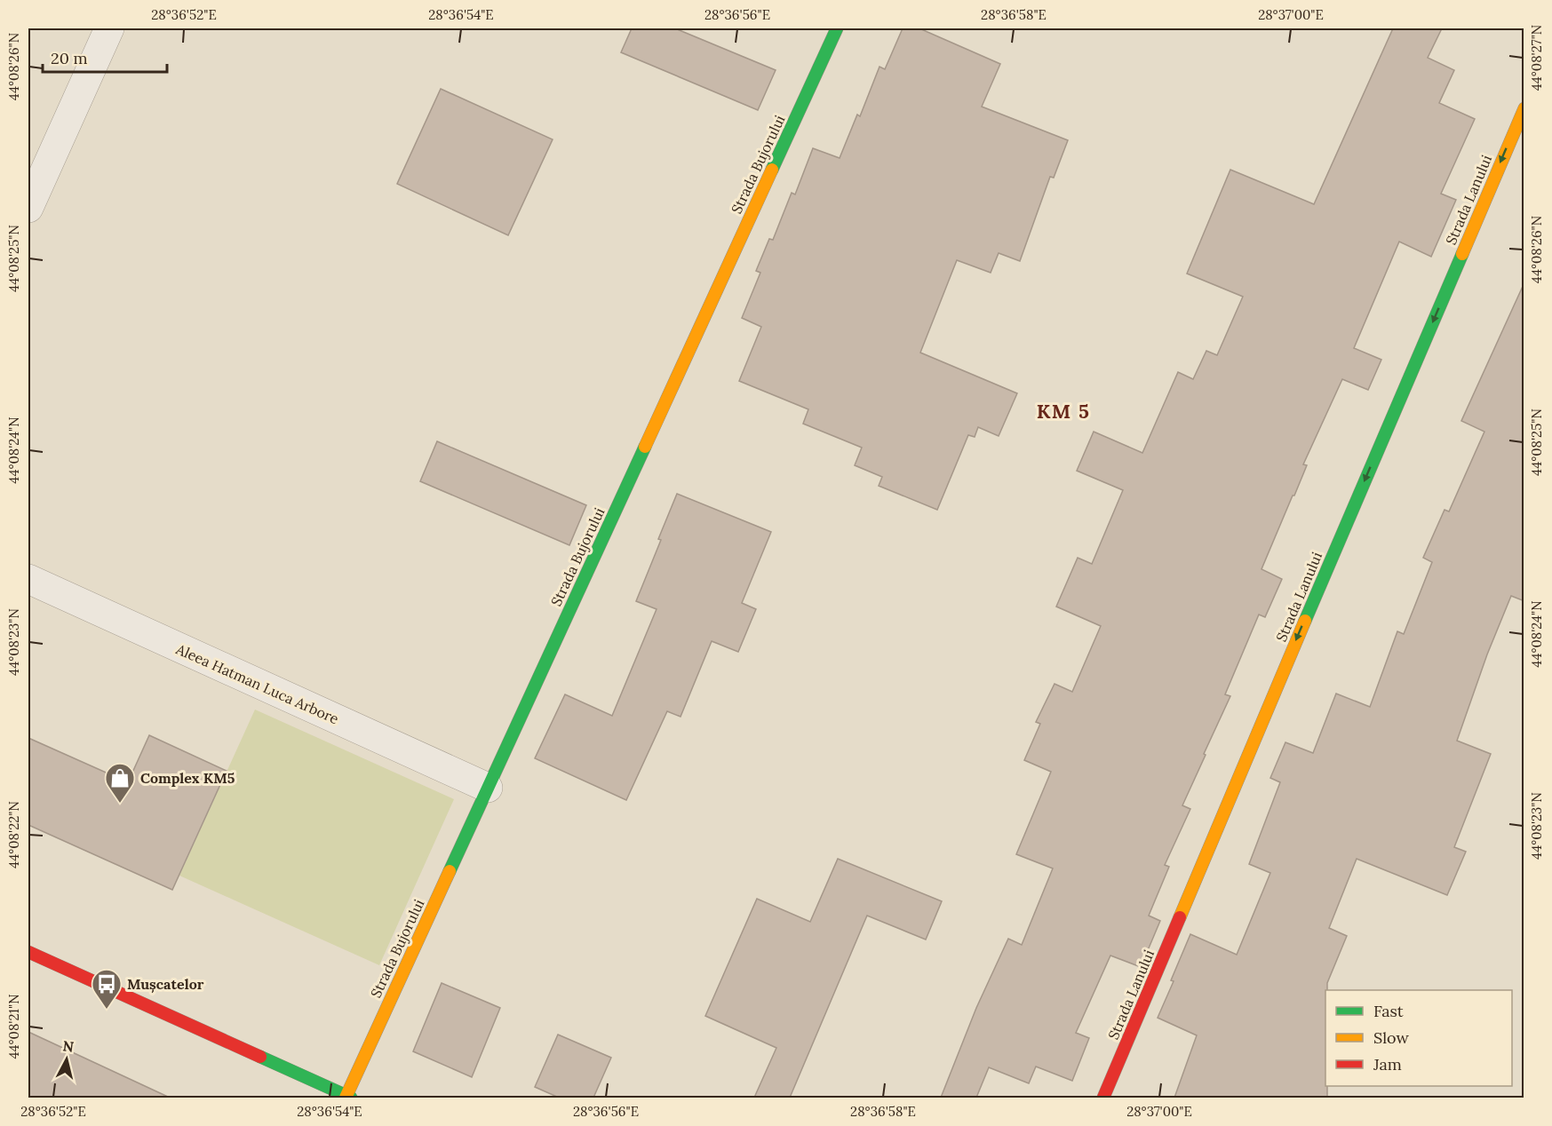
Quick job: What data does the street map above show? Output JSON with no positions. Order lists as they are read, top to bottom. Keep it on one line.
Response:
{"streets":{"street":["Strada Bujorului","Strada Lanului","Aleea Hatman Luca Arbore"]},"crossings":[["Strada Bujorului","Aleea Hatman Luca Arbore"]],"one_way":["Strada Lanului"],"districts":["KM 5"],"places":{"shop":["Complex KM5"],"bus stop":["Mușcatelor"]},"legend":["Fast","Slow","Jam"],"scale_bar":"20 m","north":"top","coordinates":["28°36'52\"E","28°36'54\"E","28°36'56\"E","28°36'58\"E","28°37'00\"E","44°08'27\"N","44°08'26\"N","44°08'25\"N","44°08'24\"N","44°08'23\"N","44°08'22\"N","44°08'21\"N"]}
